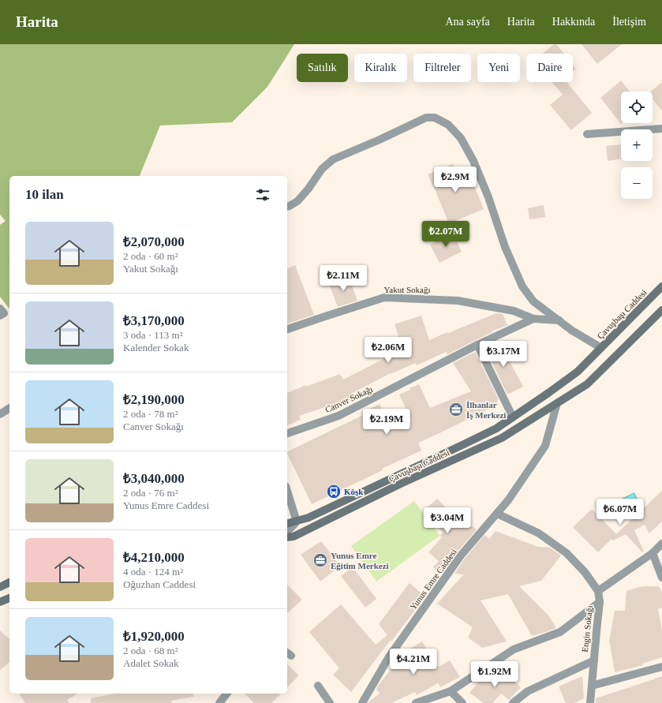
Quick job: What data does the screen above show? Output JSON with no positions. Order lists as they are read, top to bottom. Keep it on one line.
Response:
{"streets":{"main road":["Çavuşbaşı Caddesi"],"street":["Yakut Sokağı","Canver Sokağı","Yunus Emre Caddesi","Engin Sokağı"]},"crossings":[["Yakut Sokağı","Canver Sokağı"],["Çavuşbaşı Caddesi","Yunus Emre Caddesi"],["Yunus Emre Caddesi","Engin Sokağı"]],"places":{"office":["İlhanlar İş Merkezi","Yunus Emre Eğitim Merkezi"],"bus stop":["Köşk"]},"page":{"header":"Harita","nav":["Ana sayfa","Harita","Hakkında","İletişim"],"chip":["Satılık","Kiralık","Filtreler","Yeni","Daire"],"map_buttons":["+","−"],"price":["₺2.9M","₺2.07M","₺2.11M","₺2.06M","₺3.17M","₺2.19M","₺6.07M","₺3.04M","₺4.21M","₺1.92M"],"heading":"10 ilan","list":[{"name":"₺2,070,000","note":"2 oda · 60 m² · Yakut Sokağı"},{"name":"₺3,170,000","note":"3 oda · 113 m² · Kalender Sokak"},{"name":"₺2,190,000","note":"2 oda · 78 m² · Canver Sokağı"},{"name":"₺3,040,000","note":"2 oda · 76 m² · Yunus Emre Caddesi"},{"name":"₺4,210,000","note":"4 oda · 124 m² · Oğuzhan Caddesi"},{"name":"₺1,920,000","note":"2 oda · 68 m² · Adalet Sokak"}]}}
